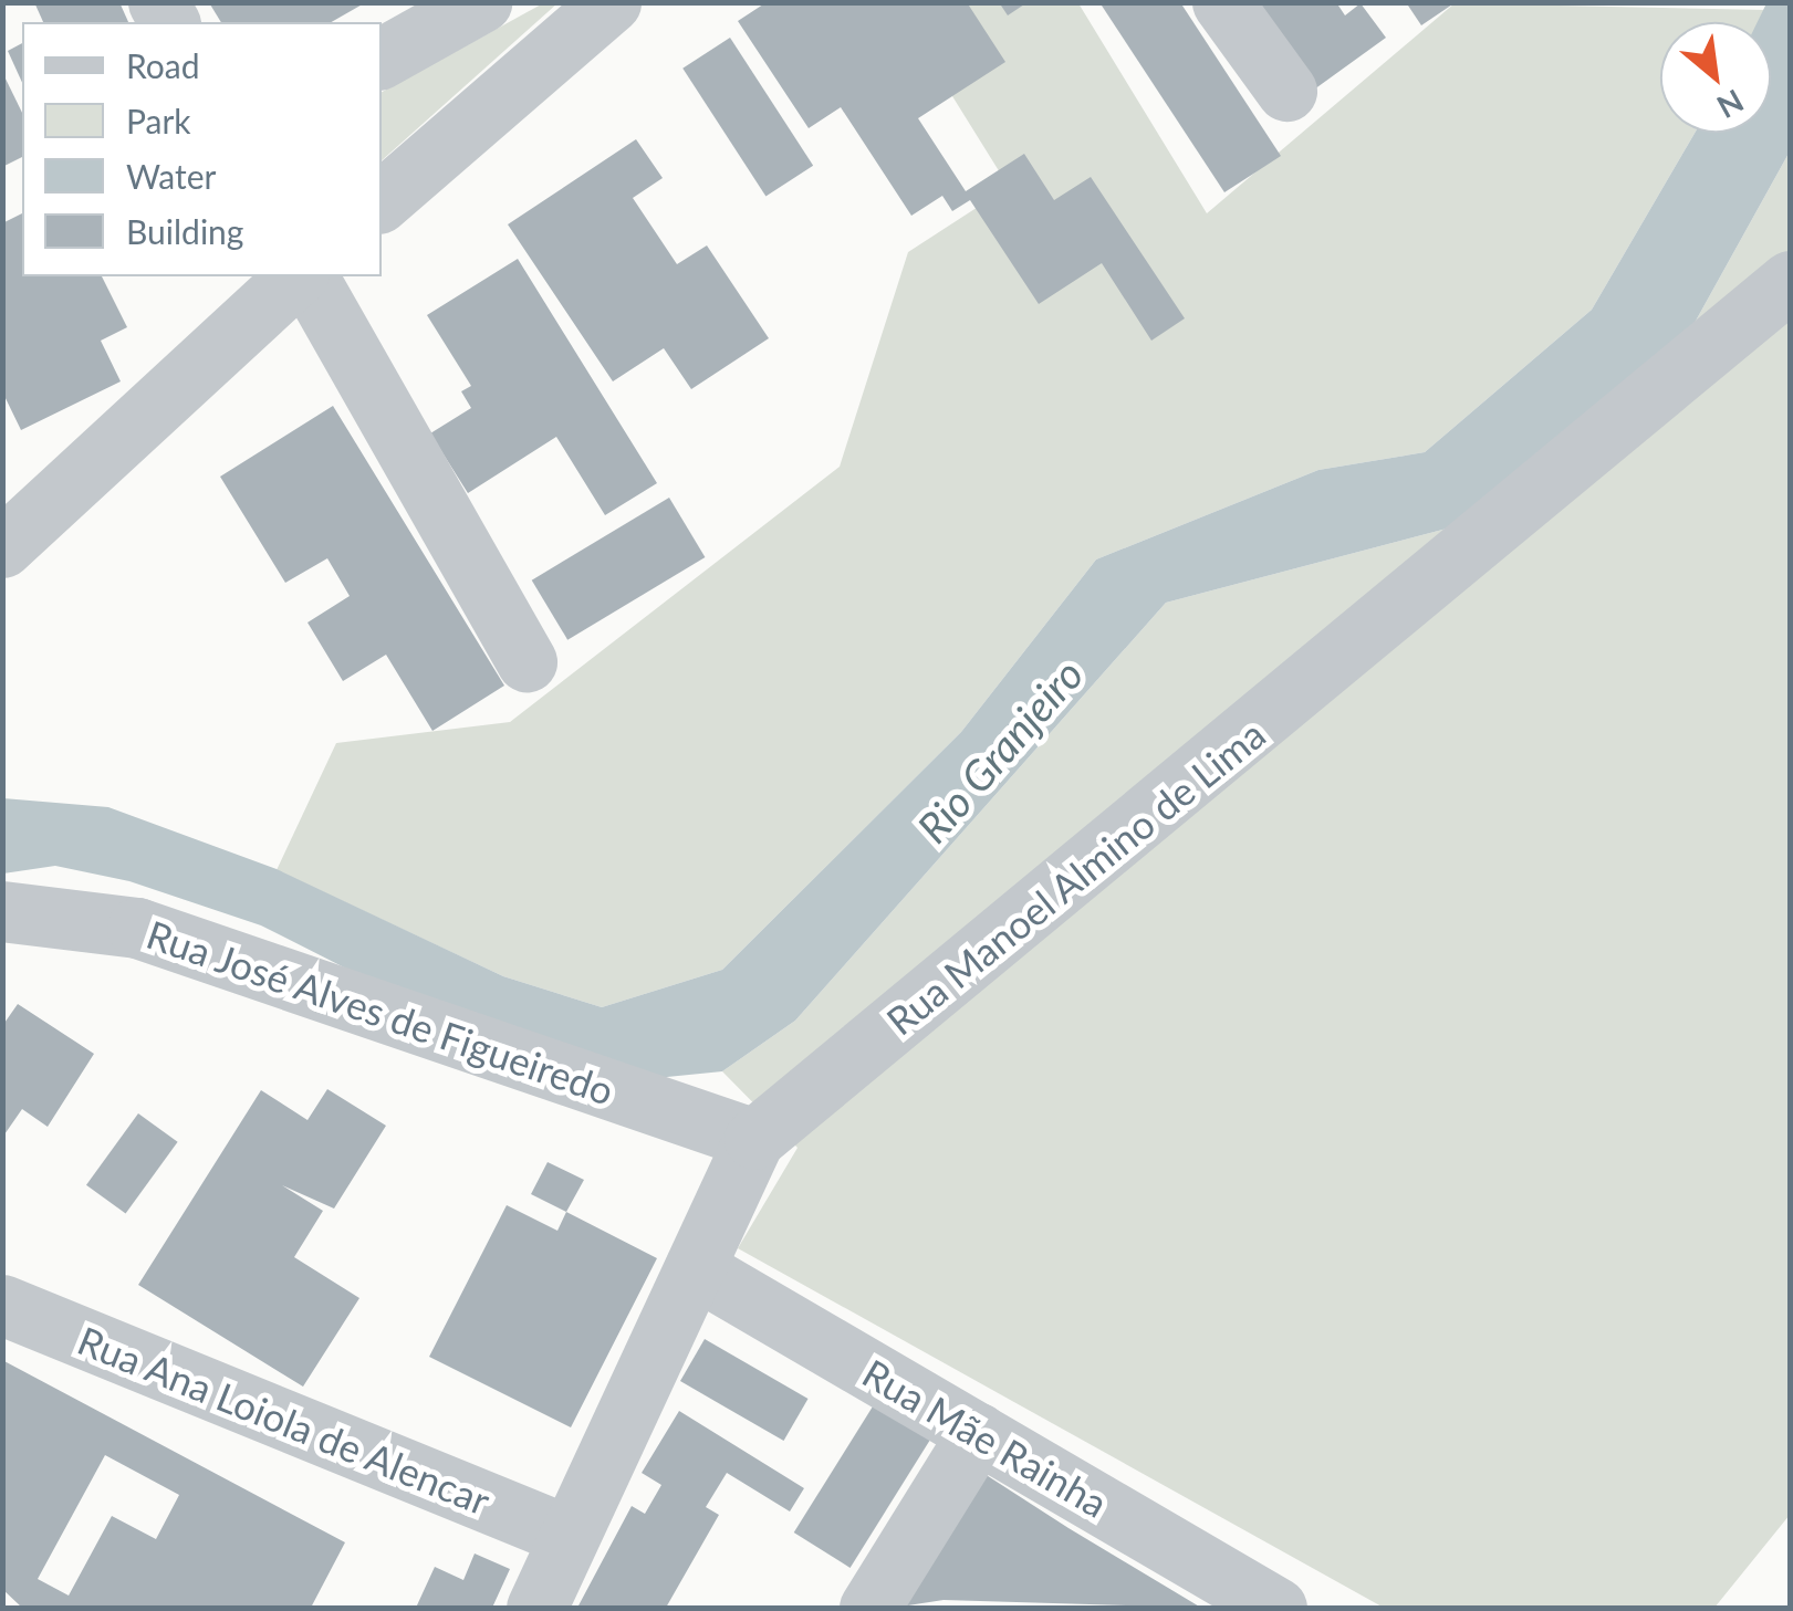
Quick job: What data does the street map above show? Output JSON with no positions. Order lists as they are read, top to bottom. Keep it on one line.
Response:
{"streets":{"street":["Rua Manoel Almino de Lima","Rua José Alves de Figueiredo","Rua Ana Loiola de Alencar","Rua Mãe Rainha"]},"crossings":[["Rua Manoel Almino de Lima","Rua José Alves de Figueiredo"],["Rua Manoel Almino de Lima","Rua Ana Loiola de Alencar"],["Rua Manoel Almino de Lima","Rua Mãe Rainha"]],"water":["Rio Granjeiro"],"legend":["Road","Park","Water","Building"],"north":"bottom right"}
